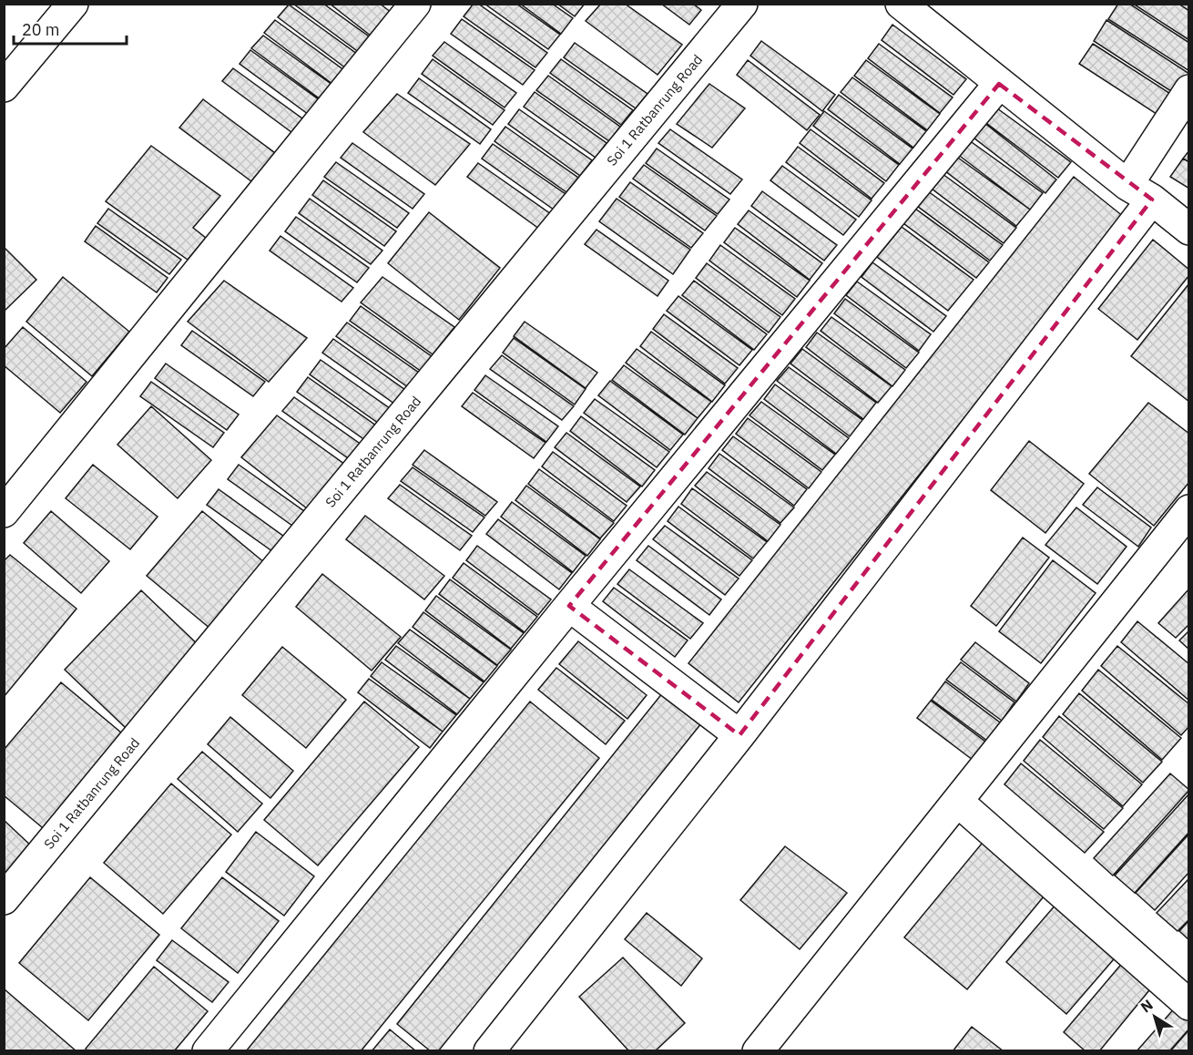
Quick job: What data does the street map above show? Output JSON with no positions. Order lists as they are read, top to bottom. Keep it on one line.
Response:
{"streets":{"street":["Soi 1 Ratbanrung Road"]},"scale_bar":"20 m","north":"top left"}
